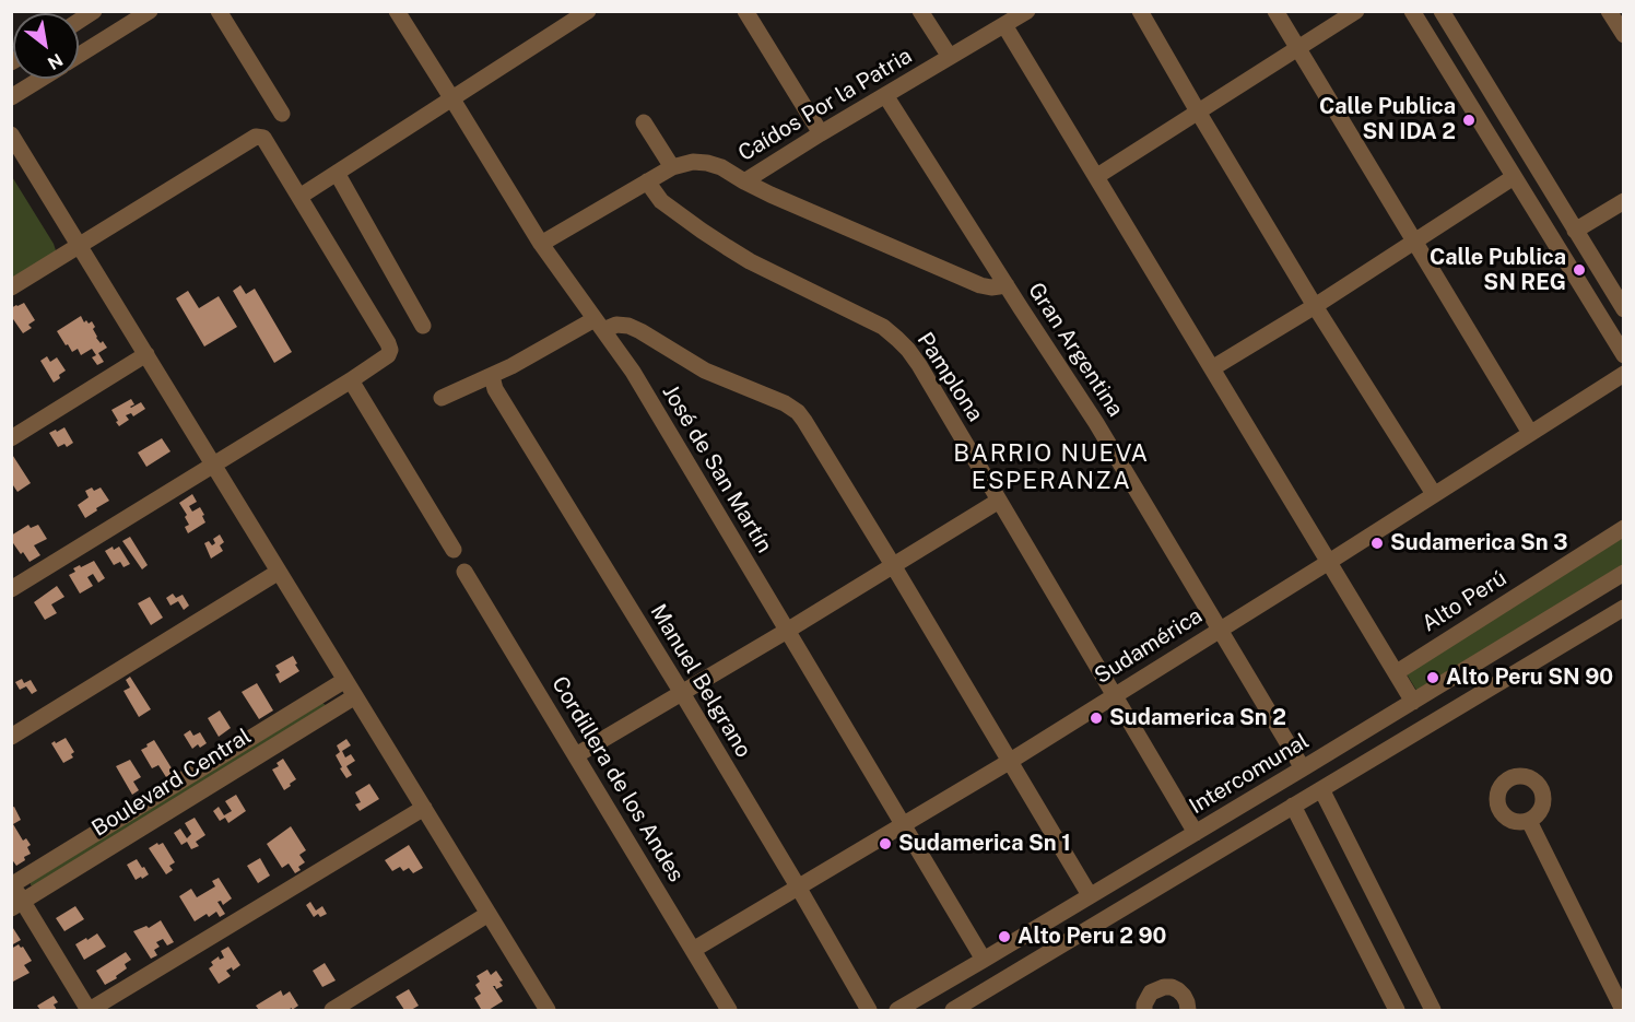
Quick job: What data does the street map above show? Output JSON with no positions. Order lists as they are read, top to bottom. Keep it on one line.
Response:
{"streets":{"street":["Caídos Por la Patria","Gran Argentina","Pamplona","José de San Martín","Alto Perú","Sudamérica","Manuel Belgrano","Intercomunal","Cordillera de los Andes","Boulevard Central"]},"crossings":[["Caídos Por la Patria","Gran Argentina"],["Caídos Por la Patria","Pamplona"],["Caídos Por la Patria","José de San Martín"],["Gran Argentina","Sudamérica"],["Gran Argentina","Intercomunal"],["Pamplona","Sudamérica"],["Pamplona","Intercomunal"],["José de San Martín","Sudamérica"],["José de San Martín","Intercomunal"],["Sudamérica","Manuel Belgrano"],["Sudamérica","Cordillera de los Andes"]],"districts":["BARRIO NUEVA ESPERANZA"],"places":["Calle Publica SN IDA 2","Calle Publica SN REG","Sudamerica Sn 3","Alto Peru SN 90","Sudamerica Sn 2","Sudamerica Sn 1","Alto Peru 2 90"],"north":"bottom right"}
